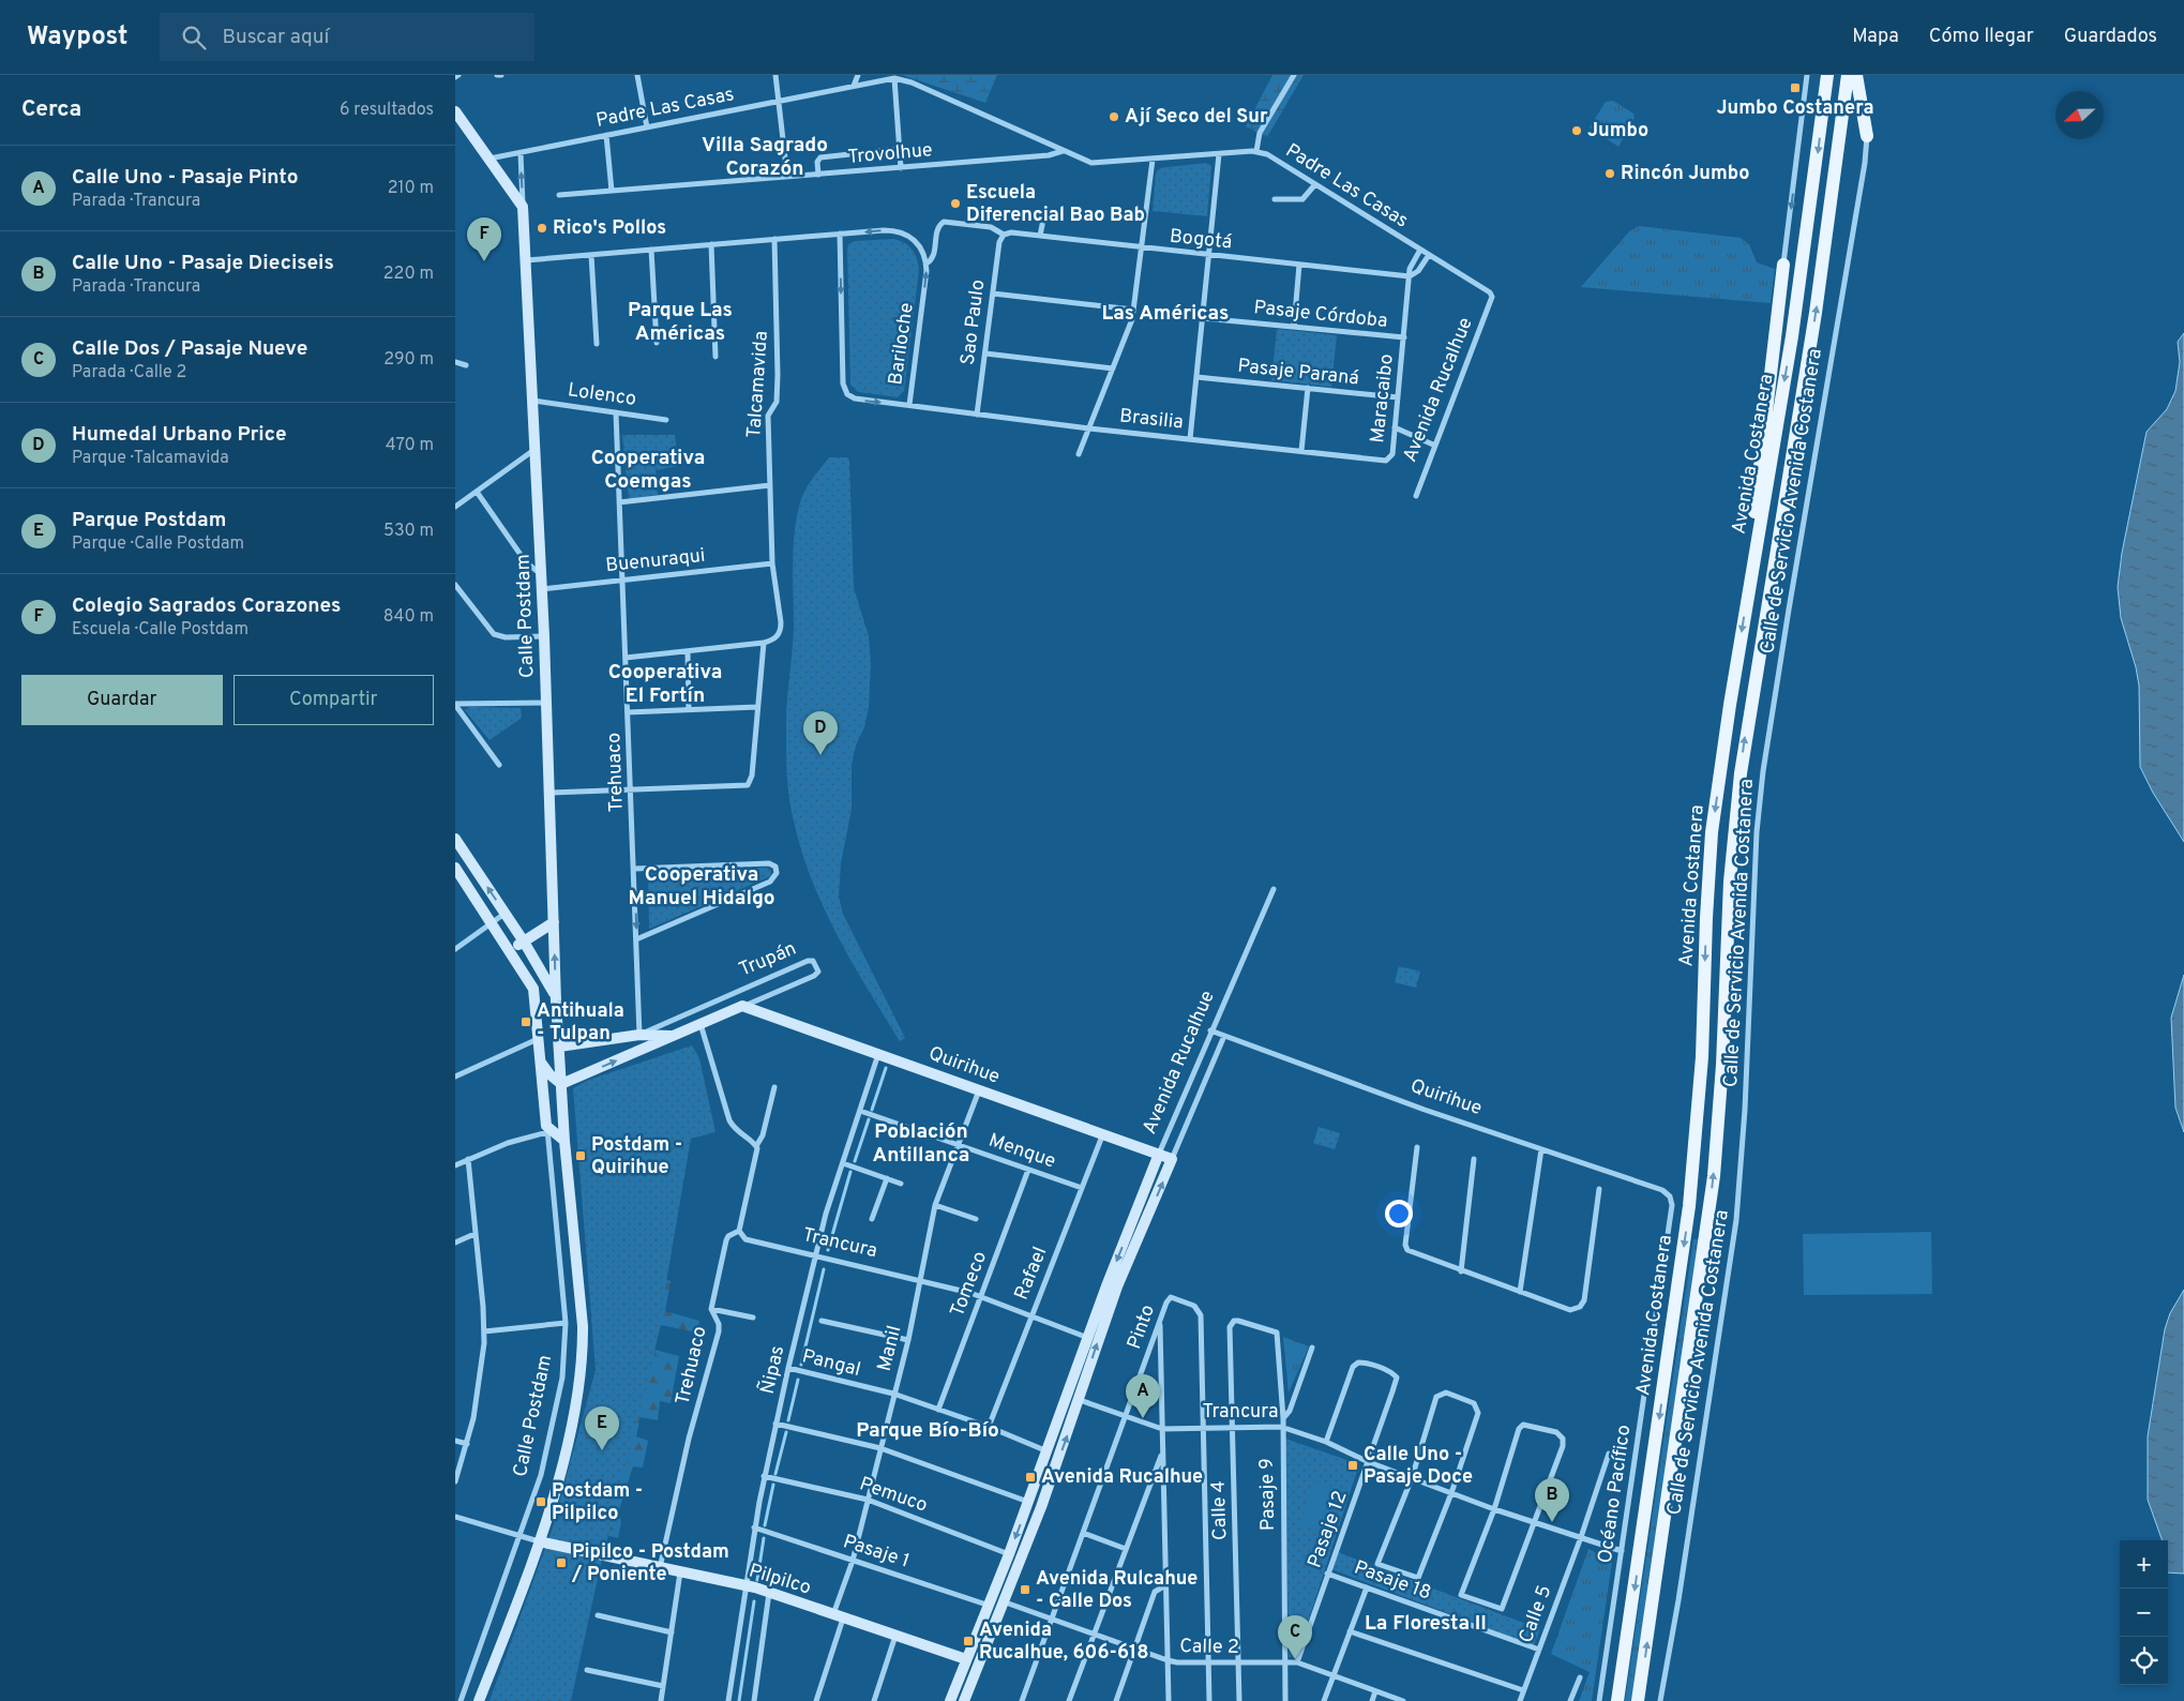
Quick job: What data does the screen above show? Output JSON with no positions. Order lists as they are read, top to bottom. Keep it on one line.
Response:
{"streets":{"main road":["Avenida Costanera"],"street":["Padre Las Casas","Trovolhue","Bogotá","Pasaje Córdoba","Sao Paulo","Bariloche","Pasaje Paraná","Talcamavida","Avenida Rucalhue","Lolenco","Maracaibo","Brasilia","Calle de Servicio Avenida Costanera","Buenuraqui","Calle Postdam","Trehuaco","Trupán","Quirihue","Menque","Trancura","Rafael","Tomeco","Pinto","Manil","Pangal","Ñipas","Pasaje 9","Océano Pacífico","Pemuco","Calle 4","Pasaje 12","Pasaje 1","Pilpilco","Pasaje 18","Calle 5","Calle 2"]},"crossings":[["Padre Las Casas","Trovolhue"],["Padre Las Casas","Avenida Rucalhue"],["Padre Las Casas","Maracaibo"],["Bogotá","Sao Paulo"],["Bogotá","Bariloche"],["Bogotá","Maracaibo"],["Pasaje Córdoba","Maracaibo"],["Sao Paulo","Brasilia"],["Bariloche","Brasilia"],["Pasaje Paraná","Maracaibo"],["Talcamavida","Buenuraqui"],["Avenida Rucalhue","Quirihue"],["Avenida Rucalhue","Trancura"],["Avenida Rucalhue","Pangal"],["Avenida Rucalhue","Pemuco"],["Avenida Rucalhue","Pasaje 1"],["Avenida Rucalhue","Pilpilco"],["Avenida Rucalhue","Calle 2"],["Lolenco","Calle Postdam"],["Lolenco","Trehuaco"],["Maracaibo","Brasilia"],["Buenuraqui","Calle Postdam"],["Buenuraqui","Trehuaco"],["Calle Postdam","Trupán"],["Calle Postdam","Pilpilco"],["Trehuaco","Trupán"],["Trehuaco","Trancura"],["Trehuaco","Pilpilco"],["Trupán","Quirihue"],["Quirihue","Rafael"],["Quirihue","Manil"],["Quirihue","Ñipas"],["Quirihue","Océano Pacífico"],["Menque","Rafael"],["Menque","Tomeco"],["Menque","Manil"],["Menque","Ñipas"],["Trancura","Rafael"],["Trancura","Tomeco"],["Trancura","Pinto"],["Trancura","Manil"],["Trancura","Ñipas"],["Trancura","Pasaje 9"],["Trancura","Océano Pacífico"],["Trancura","Calle 4"],["Trancura","Pasaje 12"],["Trancura","Calle 5"],["Rafael","Pangal"],["Tomeco","Pangal"],["Pinto","Calle 2"],["Manil","Pangal"],["Manil","Pemuco"],["Manil","Pasaje 1"],["Manil","Pilpilco"],["Pangal","Ñipas"],["Ñipas","Pemuco"],["Ñipas","Pasaje 1"],["Ñipas","Pilpilco"],["Pasaje 9","Calle 4"],["Pasaje 9","Calle 2"],["Calle 4","Calle 2"],["Pasaje 12","Pasaje 18"],["Pasaje 12","Calle 2"],["Pasaje 18","Calle 5"]],"districts":["Villa Sagrado Corazón","Parque Las Américas","Las Américas","Cooperativa Coemgas","Cooperativa El Fortín","Cooperativa Manuel Hidalgo","Población Antillanca","Parque Bío-Bío","La Floresta II"],"places":{"transit":["Jumbo Costanera","Antihuala - Tulpan","Postdam - Quirihue","Calle Uno - Pasaje Doce","Avenida Rucalhue","Postdam - Pilpilco","Pipilco - Postdam / Poniente","Avenida Rulcahue - Calle Dos","Avenida Rucalhue, 606-618"],"other":["Ají Seco del Sur","Jumbo","Rincón Jumbo","Escuela Diferencial Bao Bab","Rico's Pollos"]},"north":"left","page":{"header":"Waypost","search":"Buscar aquí","nav":["Mapa","Cómo llegar","Guardados"],"heading":["Cerca","6 resultados"],"list":[{"mark":"A","name":"Calle Uno - Pasaje Pinto","note":"Parada · Trancura","value":"210 m"},{"mark":"B","name":"Calle Uno - Pasaje Dieciseis","note":"Parada · Trancura","value":"220 m"},{"mark":"C","name":"Calle Dos / Pasaje Nueve","note":"Parada · Calle 2","value":"290 m"},{"mark":"D","name":"Humedal Urbano Price","note":"Parque · Talcamavida","value":"470 m"},{"mark":"E","name":"Parque Postdam","note":"Parque · Calle Postdam","value":"530 m"},{"mark":"F","name":"Colegio Sagrados Corazones","note":"Escuela · Calle Postdam","value":"840 m"}],"pins":["F","D","A","E","B","C"],"buttons":["Guardar","Compartir"],"map_buttons":["+","−"]}}
